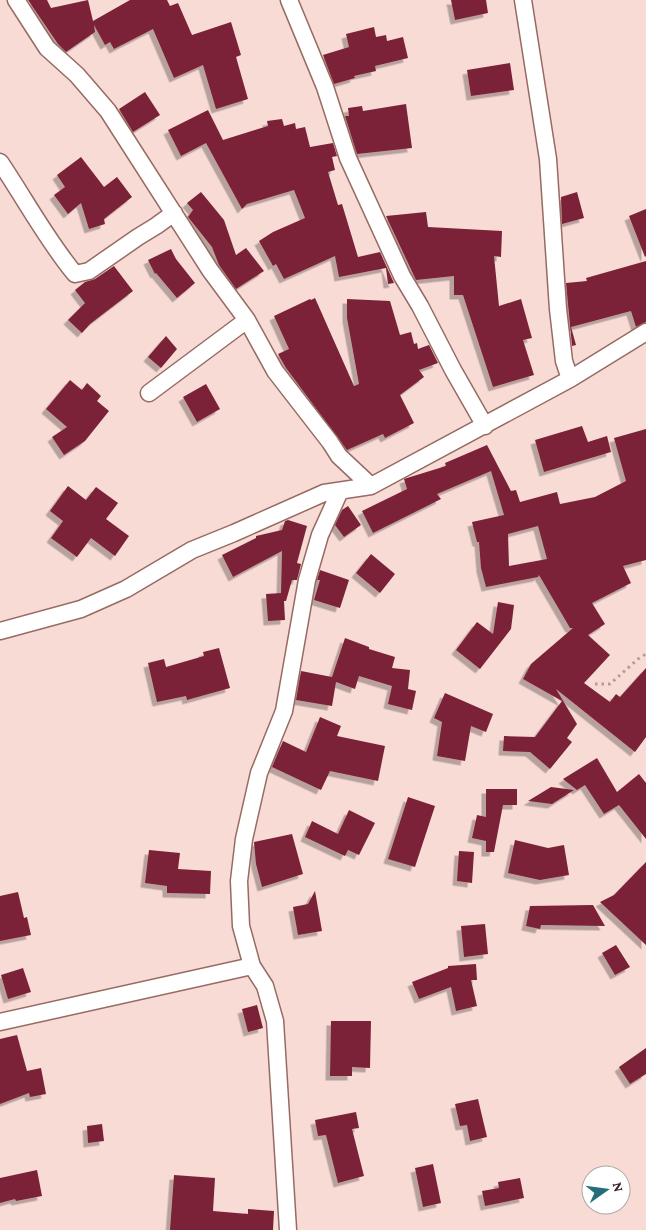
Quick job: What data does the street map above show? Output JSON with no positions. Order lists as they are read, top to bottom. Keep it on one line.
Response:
{"north":"right"}
